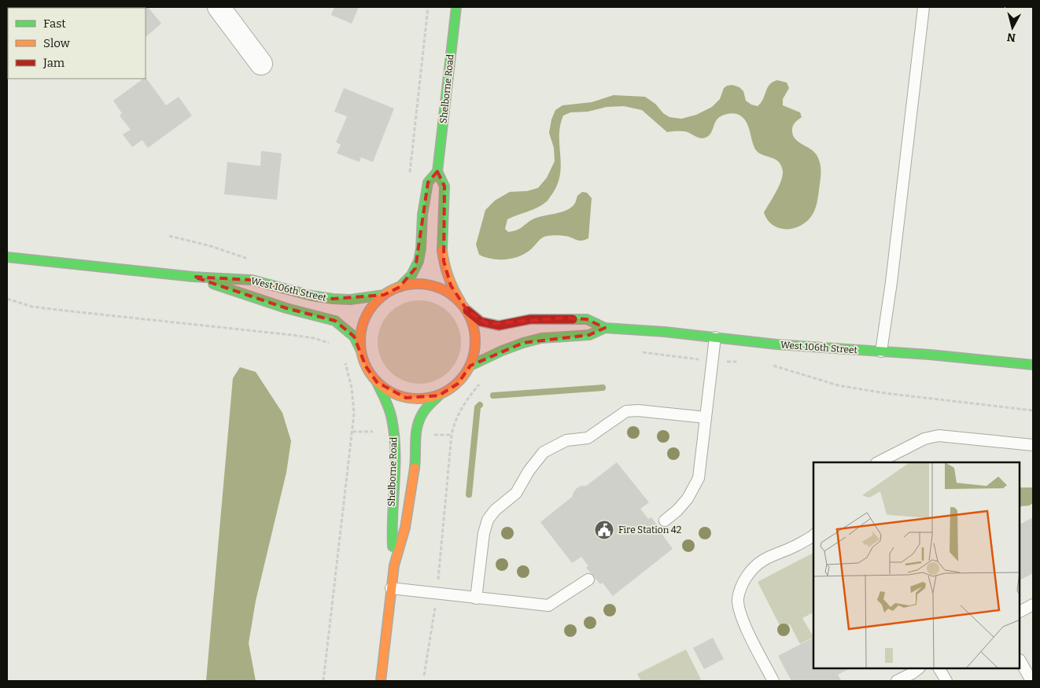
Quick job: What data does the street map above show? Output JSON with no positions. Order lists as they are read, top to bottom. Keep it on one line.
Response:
{"streets":{"street":["Shelborne Road","West 106th Street"]},"crossings":[["Shelborne Road","West 106th Street"]],"places":{"public building":["Fire Station 42"]},"legend":["Fast","Slow","Jam"],"north":"bottom"}
